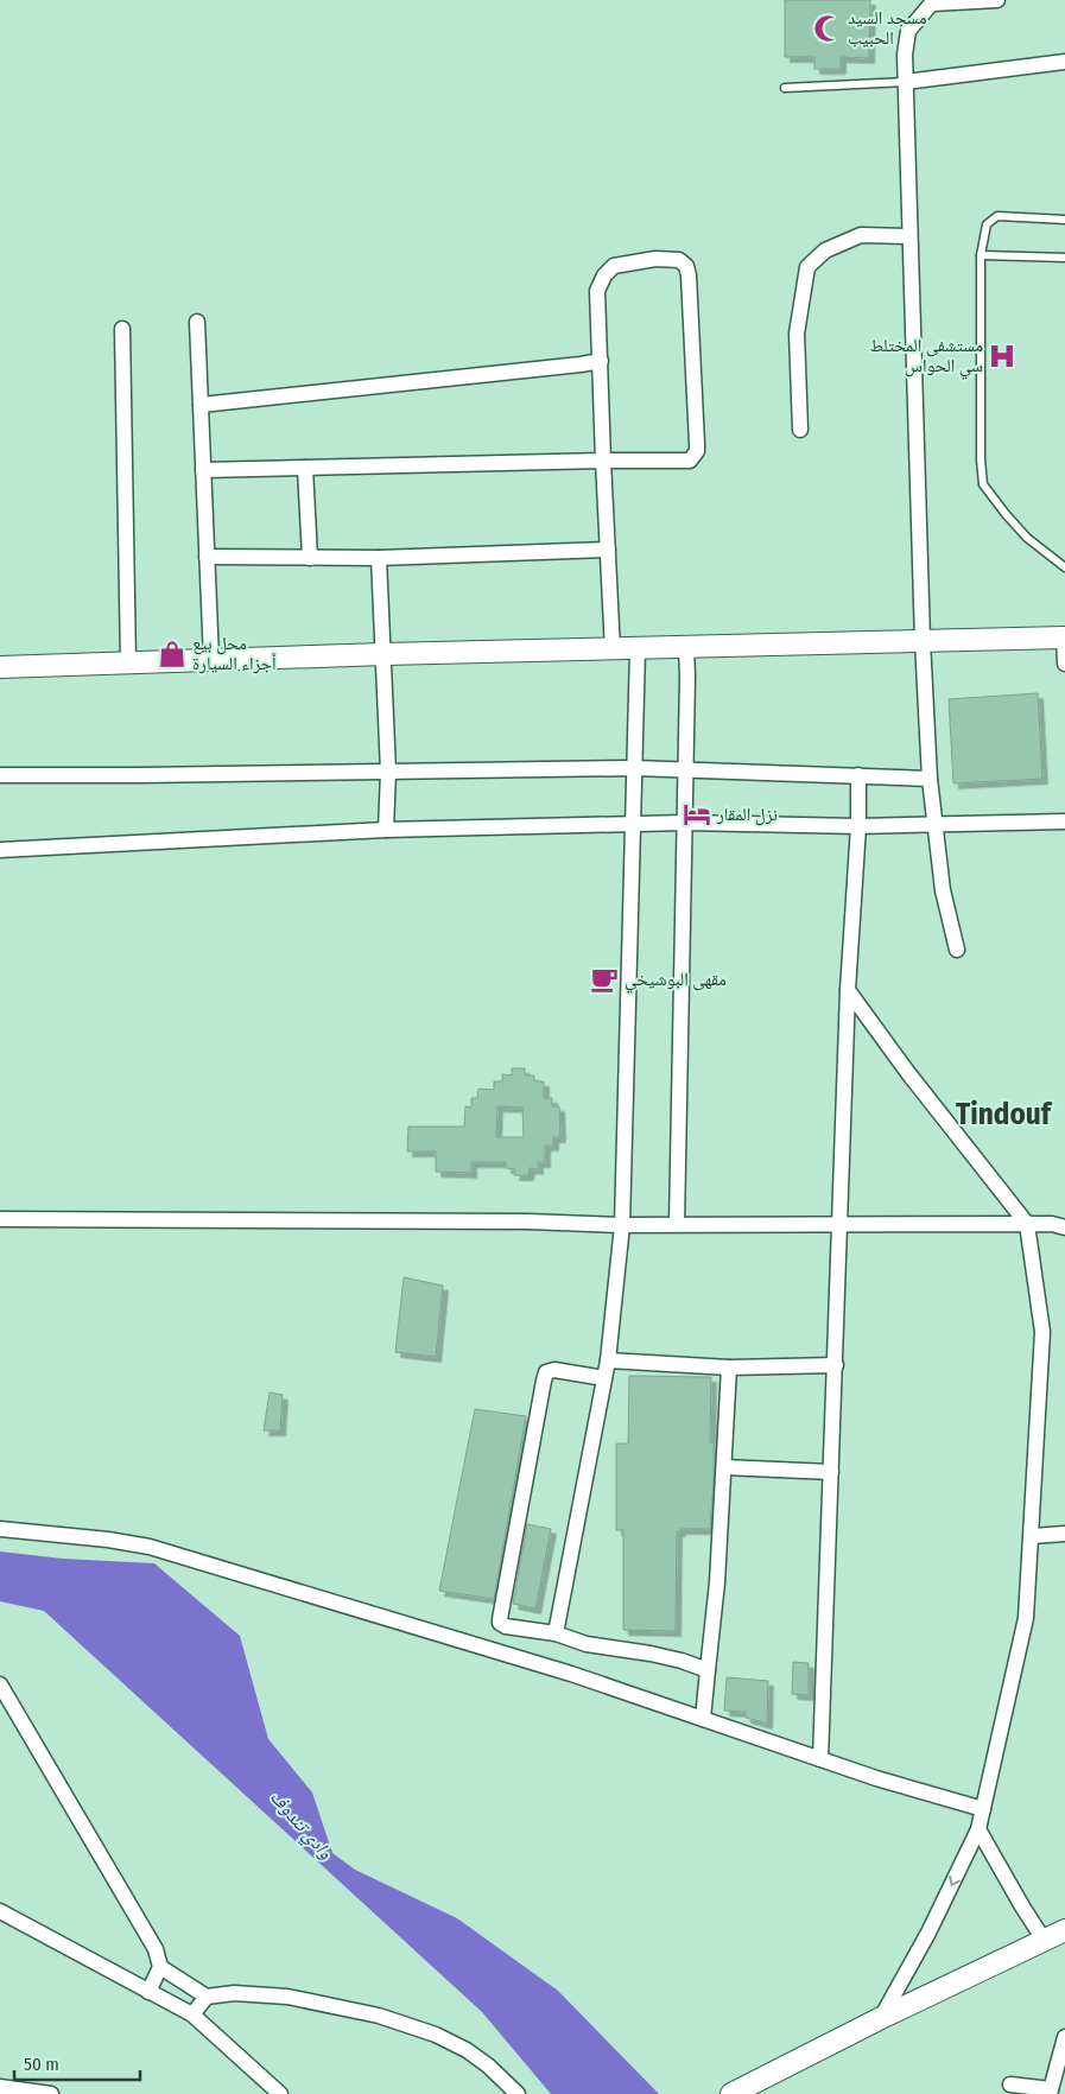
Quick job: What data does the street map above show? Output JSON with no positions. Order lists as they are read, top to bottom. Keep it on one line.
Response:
{"districts":["Tindouf"],"water":["وادي تندوف"],"places":{"mosque":["مسجد السيد الحبيب"],"hospital":["مستشفى المختلط سي الحواس"],"shop":["محل بيع أجزاء السيارة"],"hotel":["نزل المقار"],"cafe":["مقهى البوشيخي"]},"scale_bar":"50 m"}
